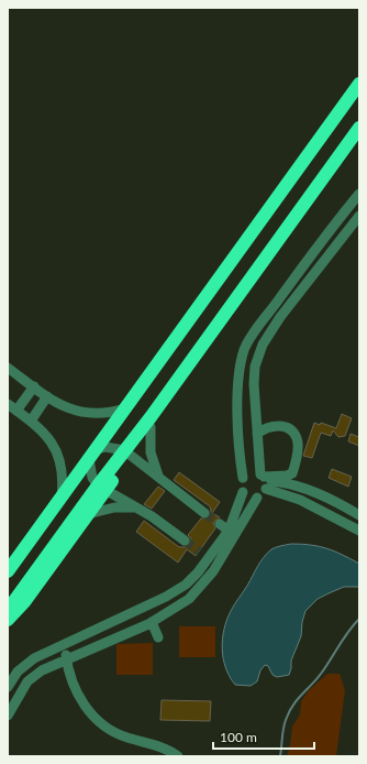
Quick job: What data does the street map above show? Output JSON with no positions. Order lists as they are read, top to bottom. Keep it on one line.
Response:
{"scale_bar":"100 m"}
